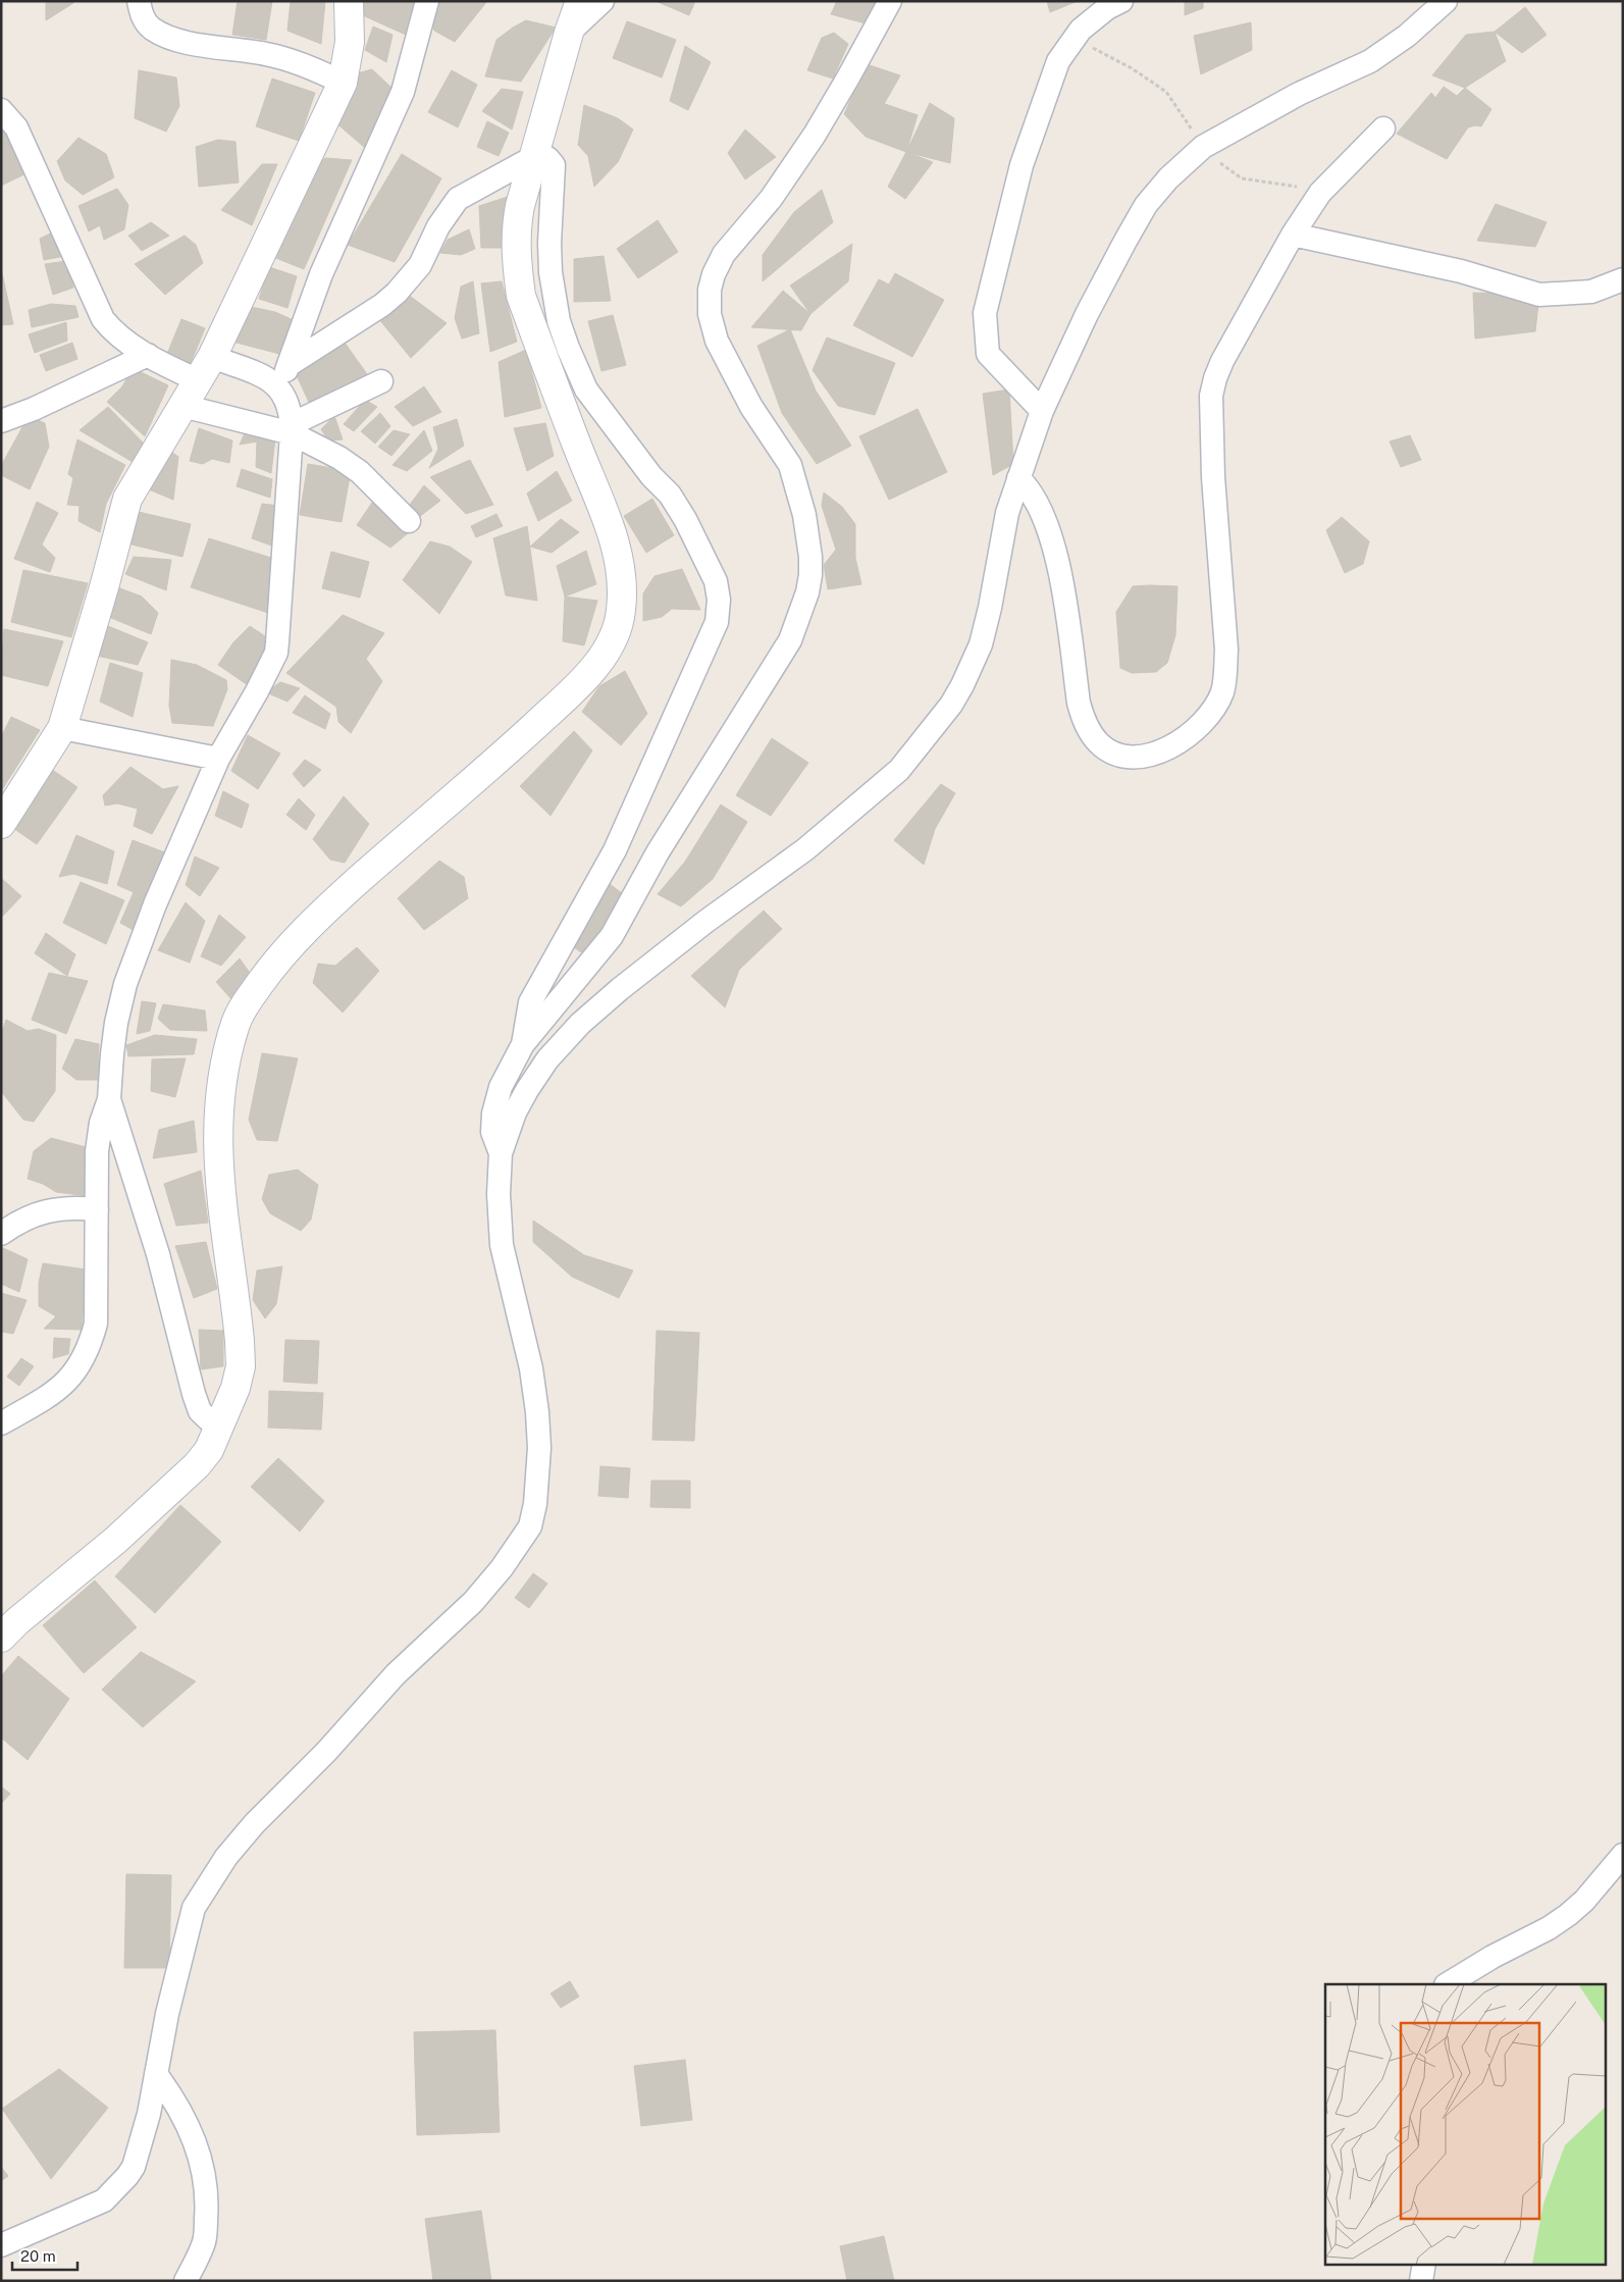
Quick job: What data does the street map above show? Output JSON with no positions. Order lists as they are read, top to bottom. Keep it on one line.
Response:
{"scale_bar":"20 m"}
